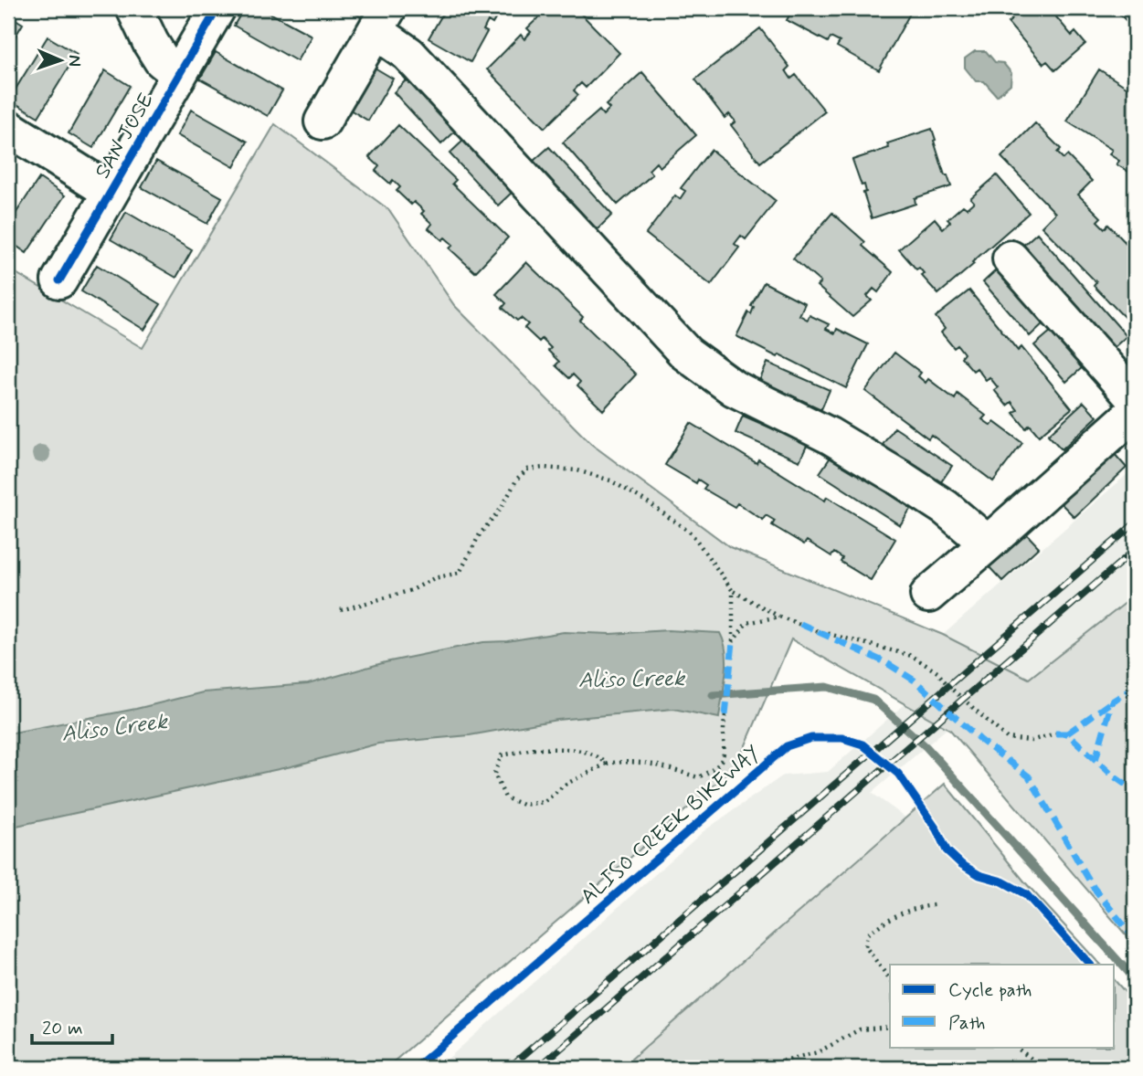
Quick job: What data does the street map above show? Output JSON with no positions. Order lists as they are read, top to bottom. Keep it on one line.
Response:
{"streets":{"street":["SAN JOSE"],"cycle path":["ALISO CREEK BIKEWAY"]},"water":["Aliso Creek"],"legend":["Cycle path","Path"],"scale_bar":"20 m","north":"right"}
